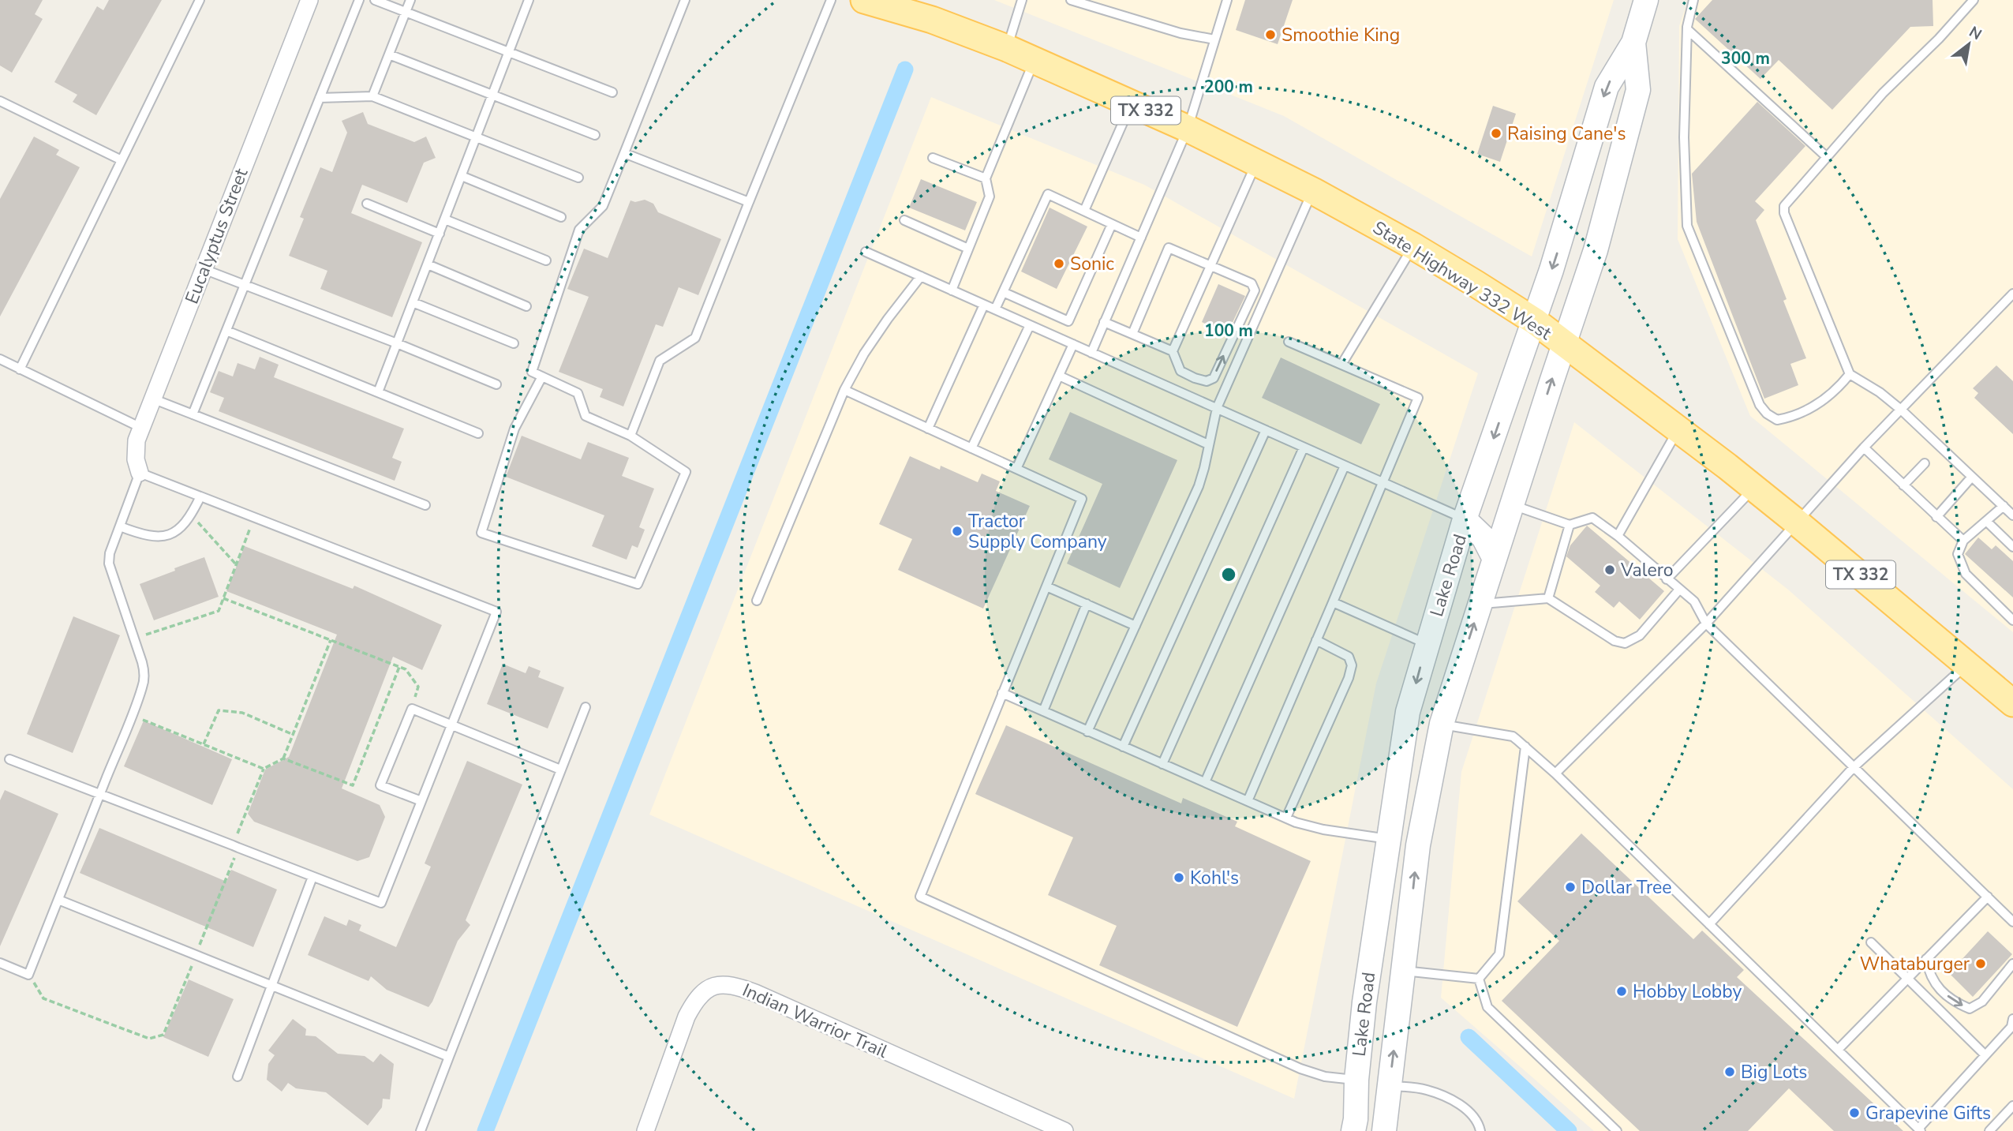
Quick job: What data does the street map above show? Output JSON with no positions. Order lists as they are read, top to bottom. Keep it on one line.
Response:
{"streets":{"main road":["TX 332","State Highway 332 West"],"street":["Eucalyptus Street","Lake Road","Indian Warrior Trail"]},"crossings":[["State Highway 332 West","Lake Road"]],"places":["Smoothie King","Raising Cane's","Sonic","Tractor Supply Company","Valero","Kohl's","Dollar Tree","Whataburger","Hobby Lobby","Big Lots","Grapevine Gifts"],"north":"top right","rings":["300 m","200 m","100 m"]}
